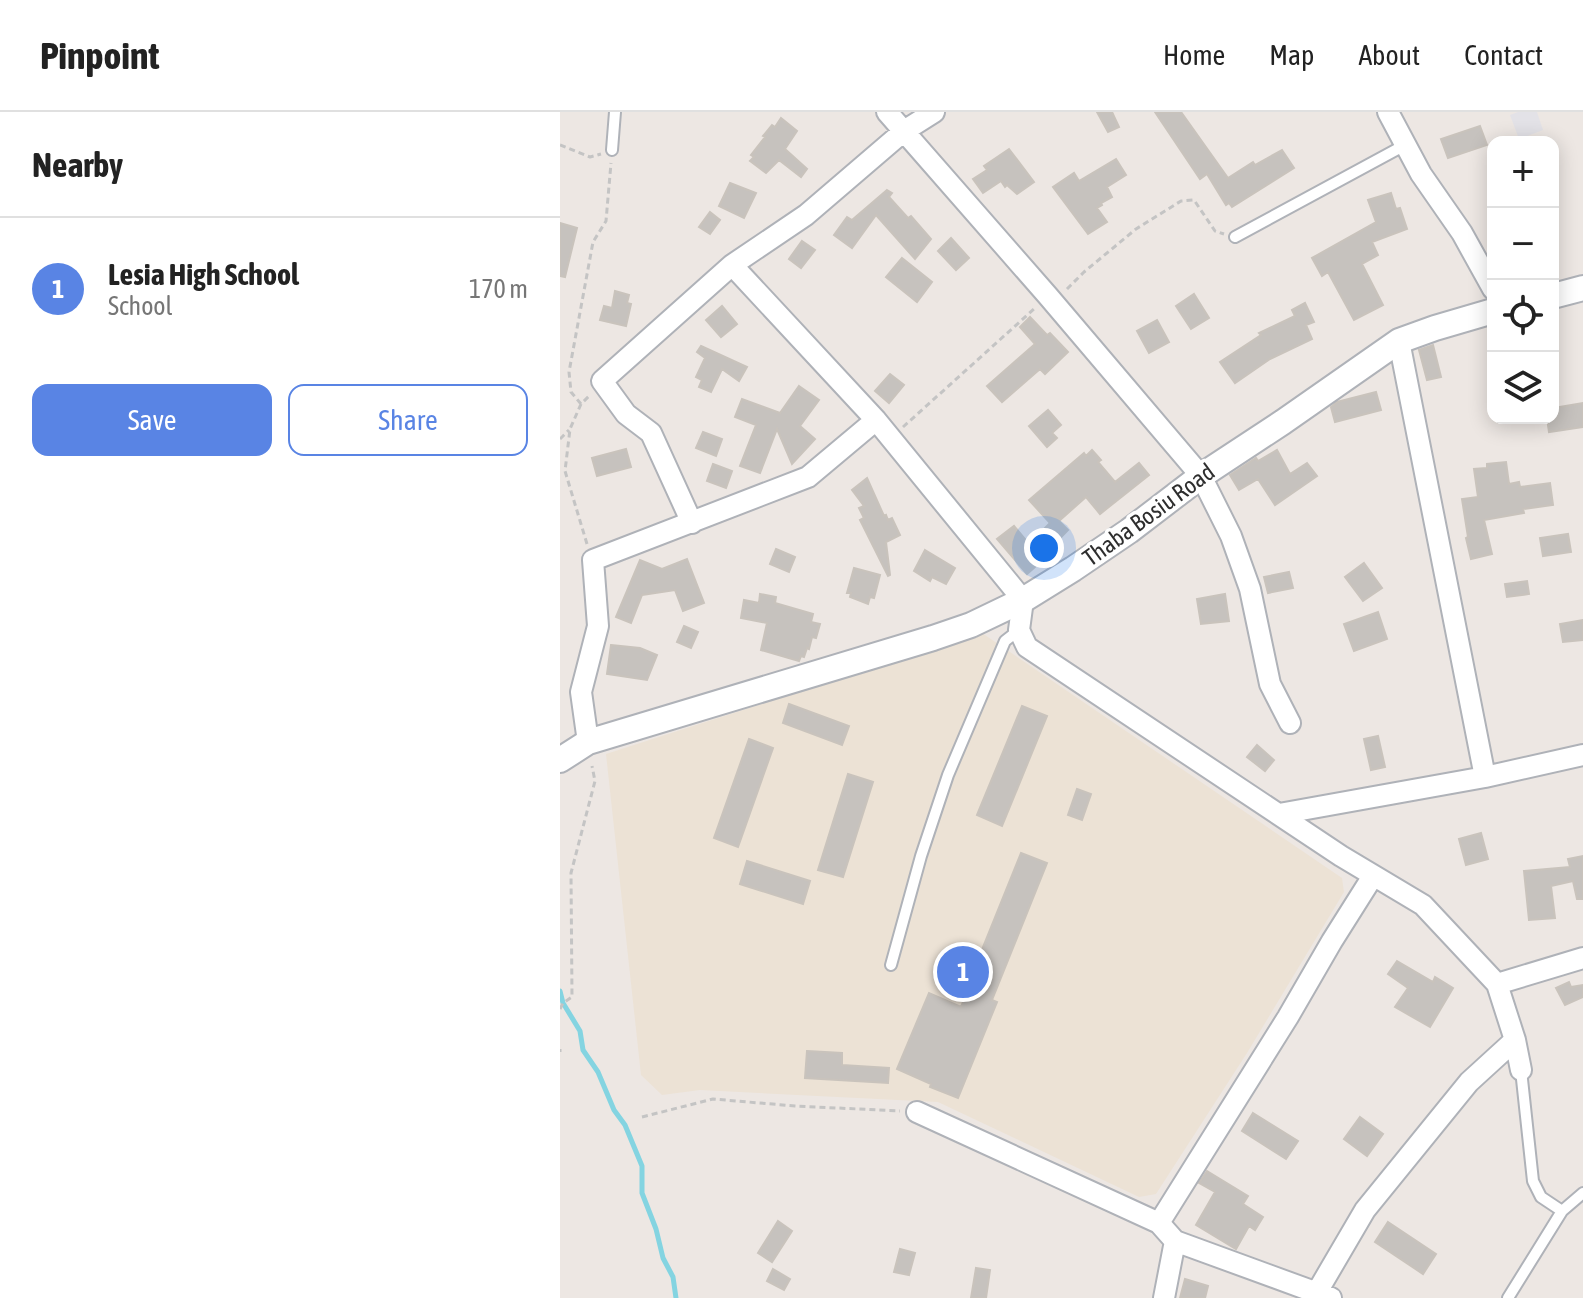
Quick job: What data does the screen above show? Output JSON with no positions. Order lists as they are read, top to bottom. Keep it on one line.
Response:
{"streets":{"street":["Thaba Bosiu Road"]},"page":{"header":"Pinpoint","nav":["Home","Map","About","Contact"],"heading":"Nearby","map_buttons":["+","−"],"list":[{"mark":"1","name":"Lesia High School","note":"School","value":"170 m"}],"buttons":["Save","Share"],"pins":"1"}}
